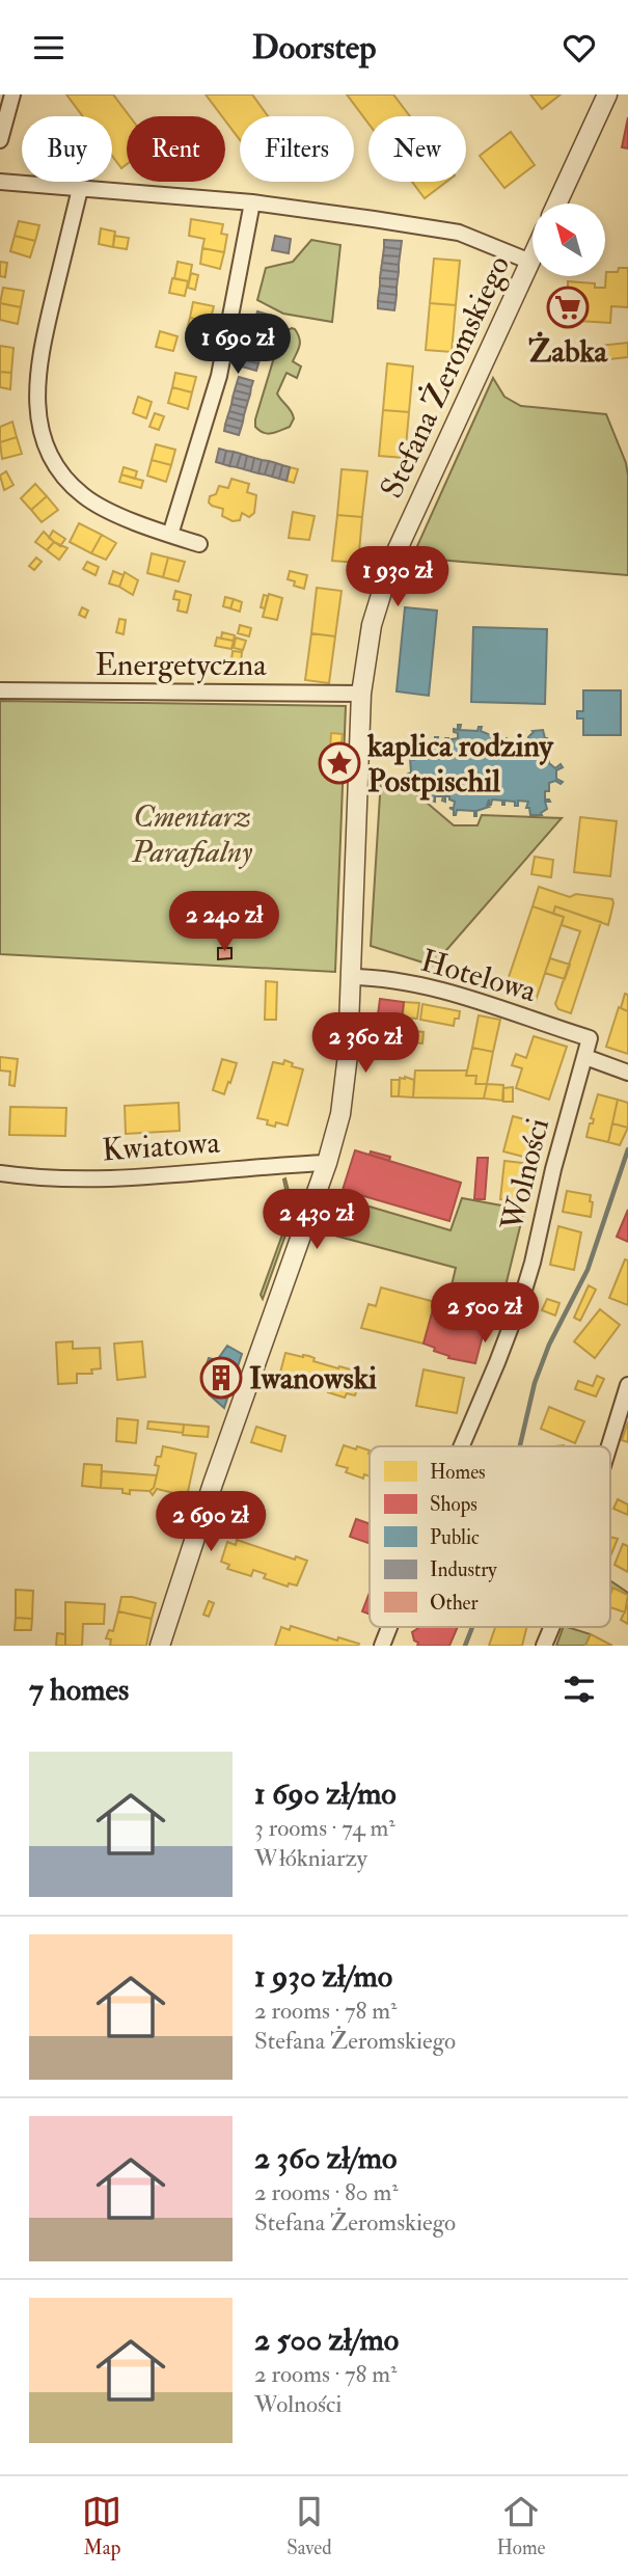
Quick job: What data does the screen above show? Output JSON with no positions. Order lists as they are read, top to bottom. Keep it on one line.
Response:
{"streets":{"street":["Stefana Żeromskiego","Energetyczna","Hotelowa","Kwiatowa","Wolności"]},"crossings":[["Stefana Żeromskiego","Energetyczna"],["Stefana Żeromskiego","Hotelowa"],["Stefana Żeromskiego","Kwiatowa"],["Hotelowa","Wolności"]],"parks":["Cmentarz Parafialny"],"places":{"supermarket":["Żabka"],"place":["kaplica rodziny Postpischil"],"building":["Iwanowski"]},"legend":["Homes","Shops","Public","Industry","Other"],"north":"top left","page":{"header":"Doorstep","chip":["Buy","Rent","Filters","New"],"price":["1 690 zł","1 930 zł","2 240 zł","2 360 zł","2 430 zł","2 500 zł","2 690 zł"],"heading":"7 homes","list":[{"name":"1 690 zł/mo","note":"3 rooms · 74 m² · Włókniarzy"},{"name":"1 930 zł/mo","note":"2 rooms · 78 m² · Stefana Żeromskiego"},{"name":"2 360 zł/mo","note":"2 rooms · 80 m² · Stefana Żeromskiego"},{"name":"2 500 zł/mo","note":"2 rooms · 78 m² · Wolności"}],"tabs":["Map","Saved","Home"]}}
